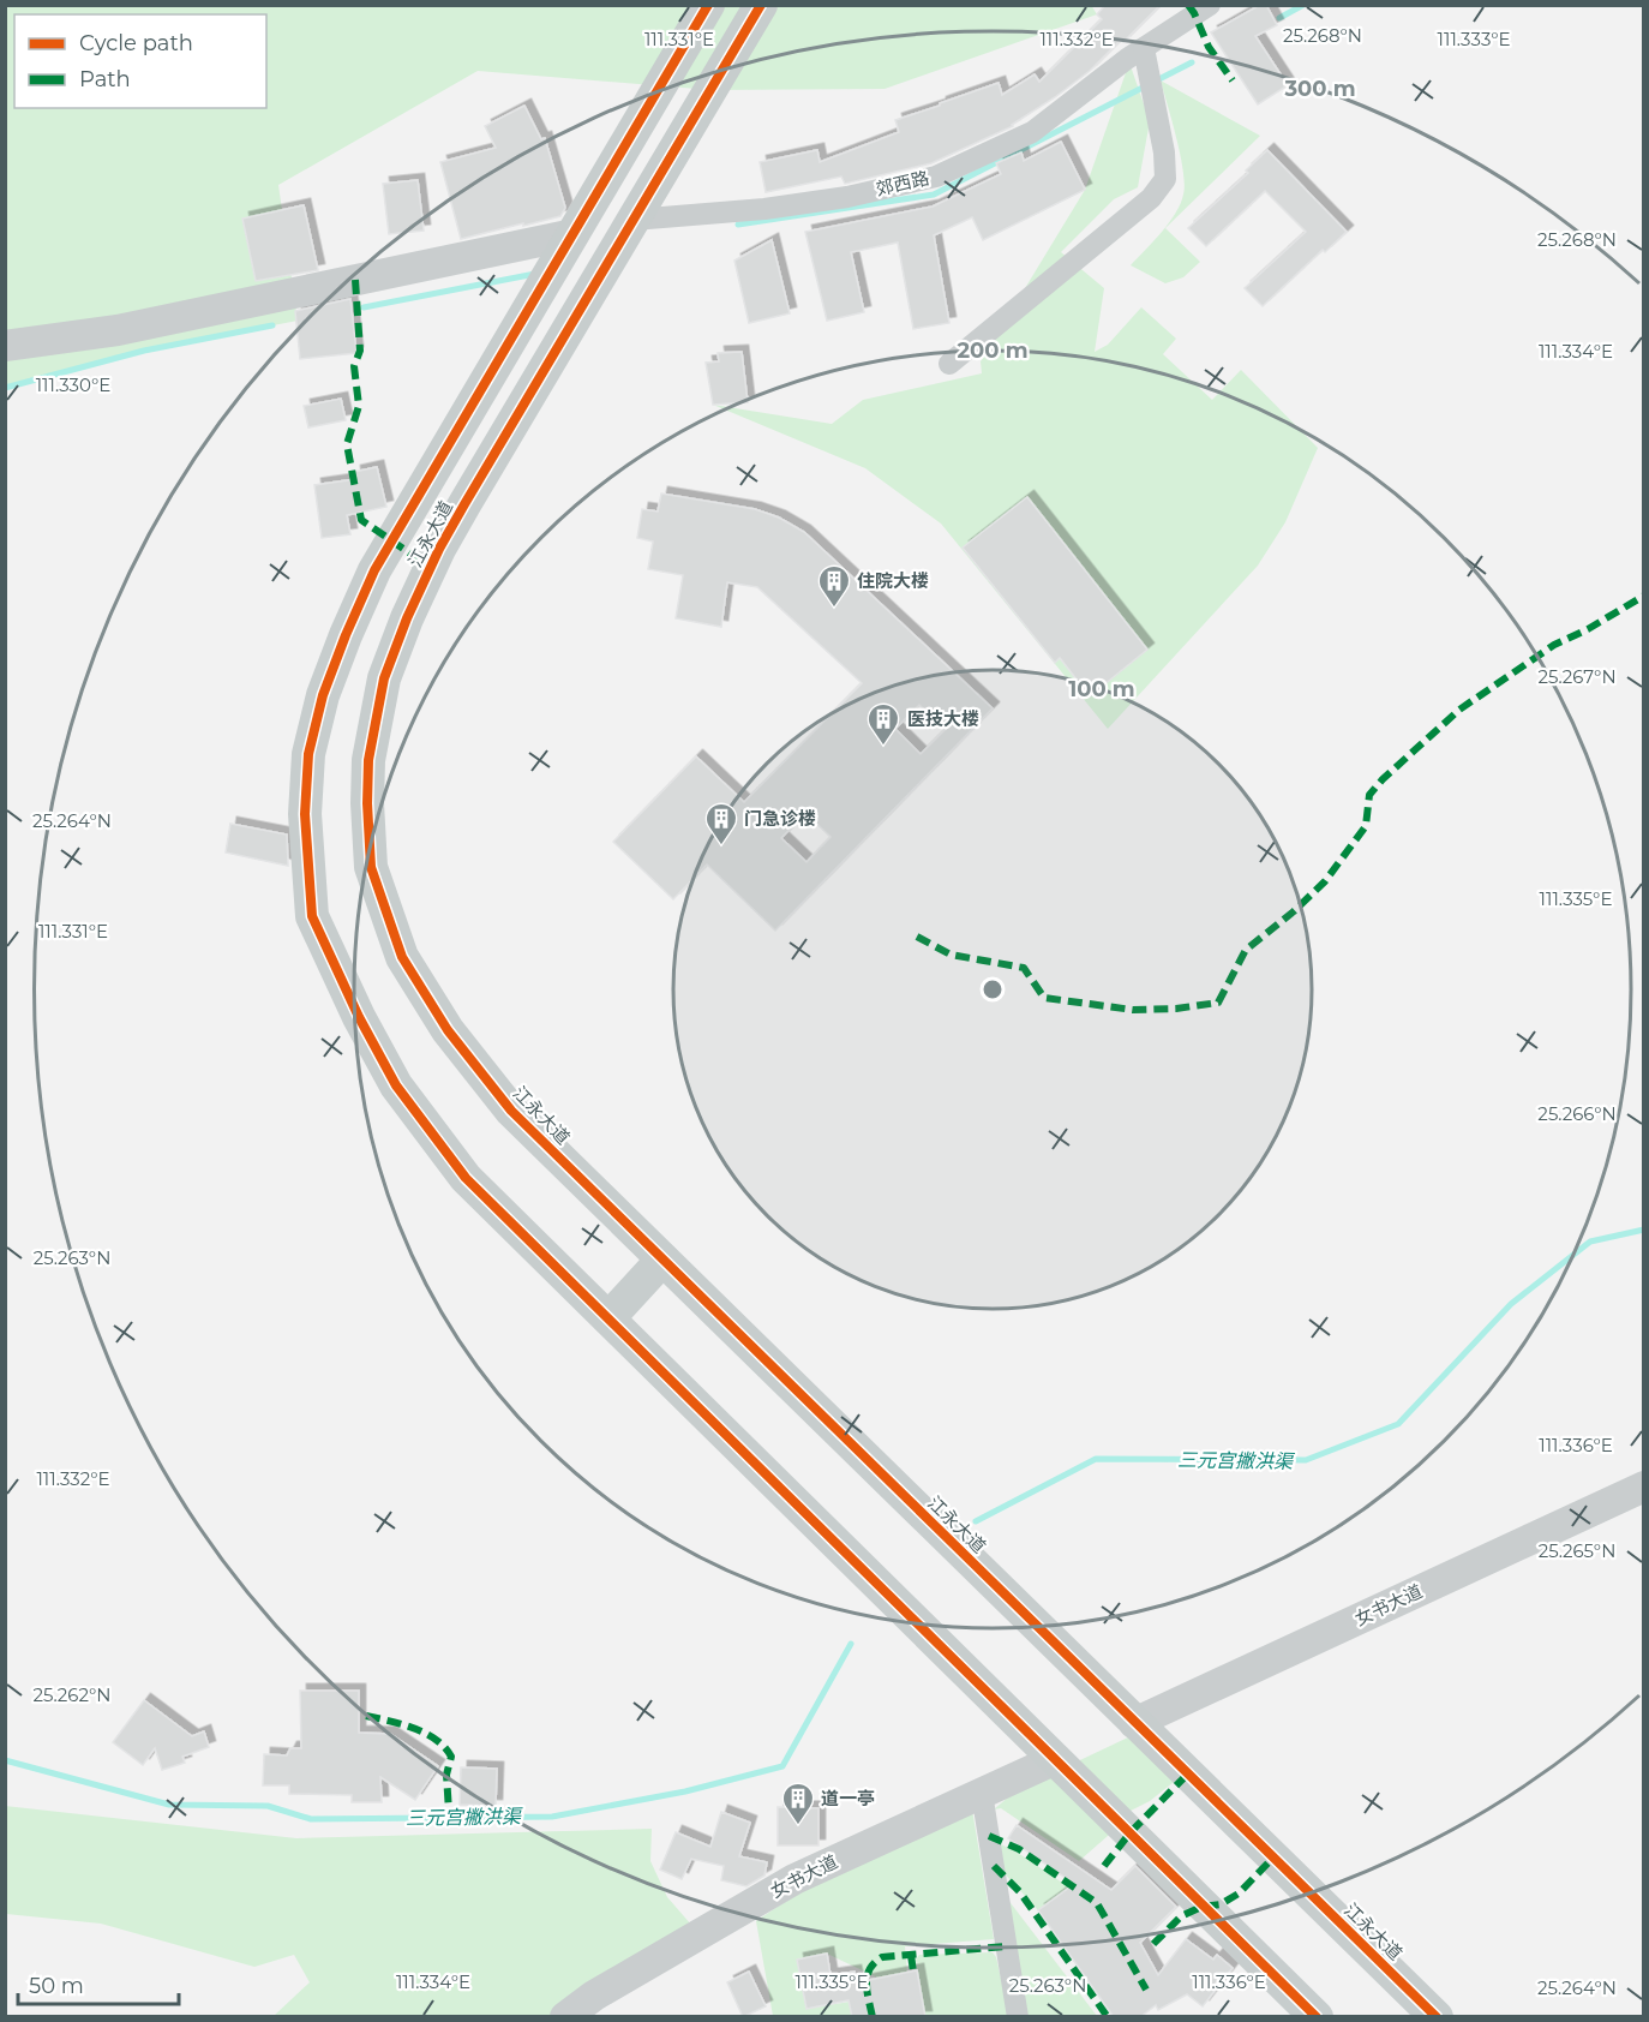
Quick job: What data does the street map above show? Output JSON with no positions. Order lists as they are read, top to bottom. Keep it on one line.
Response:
{"streets":{"main road":["江永大道","女书大道"],"street":["郊西路"]},"crossings":[["郊西路","江永大道"],["江永大道","女书大道"]],"water":["三元宫撇洪渠"],"places":{"building":["住院大楼","医技大楼","门急诊楼","道一亭"]},"legend":["Cycle path","Path"],"scale_bar":"50 m","coordinates":["25.268°N","111.331°E","111.332°E","111.333°E","111.334°E","111.330°E","25.267°N","25.264°N","111.335°E","25.266°N","25.263°N","111.336°E","25.265°N","25.262°N"],"rings":["300 m","200 m","100 m"]}
